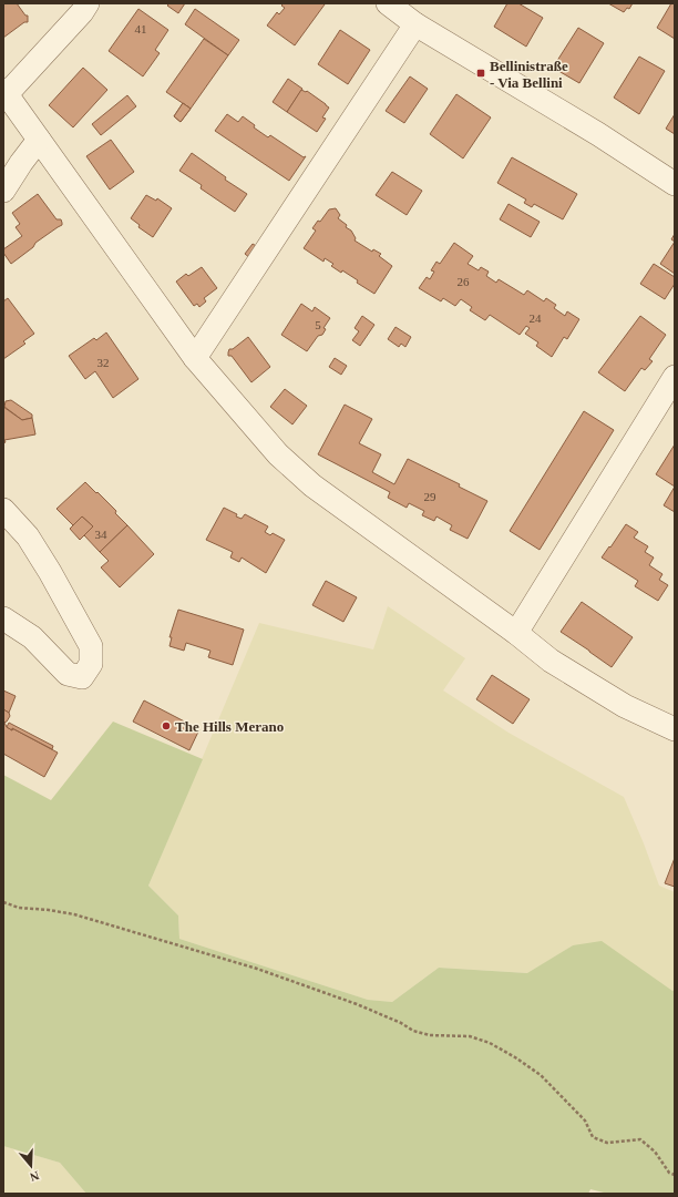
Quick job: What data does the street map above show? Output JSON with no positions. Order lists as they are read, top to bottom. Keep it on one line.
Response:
{"places":{"transit":["Bellinistraße - Via Bellini"],"other":["The Hills Merano"]},"house_numbers":["41","26","24","5","32","29","34"],"north":"bottom"}
